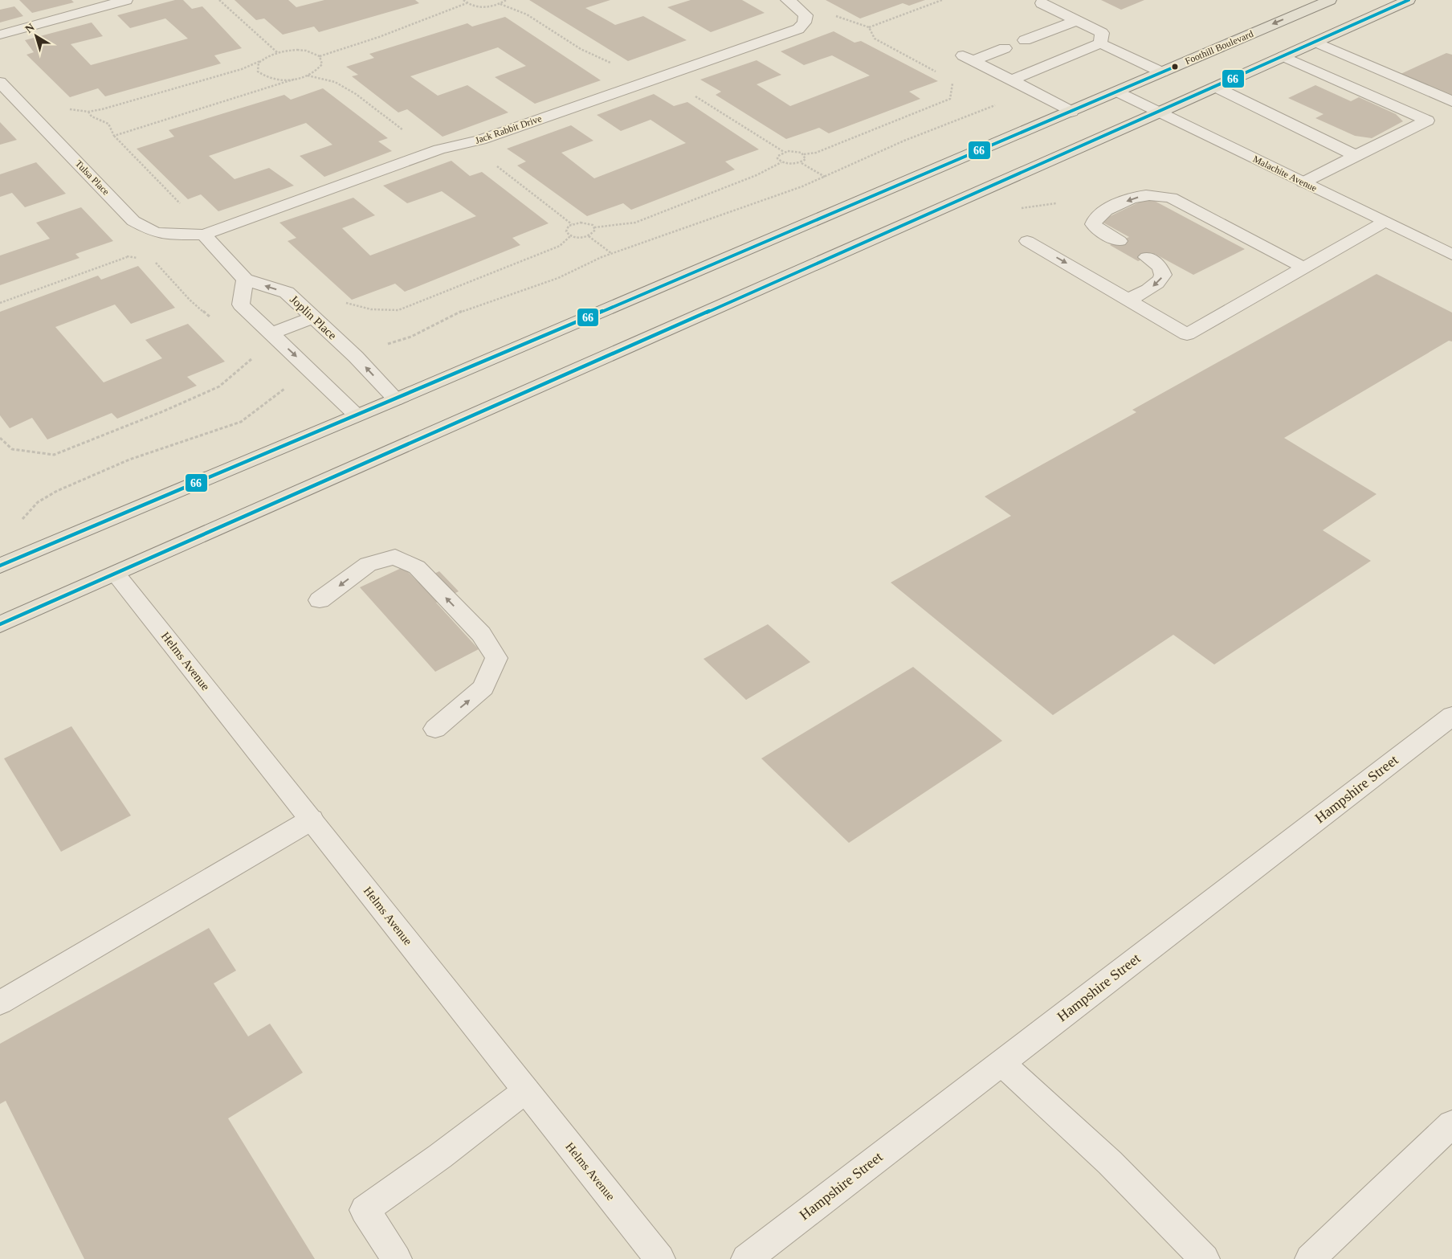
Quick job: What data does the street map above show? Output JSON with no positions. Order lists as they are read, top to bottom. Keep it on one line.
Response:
{"streets":{"main road":["Foothill Boulevard"],"street":["Jack Rabbit Drive","Malachite Avenue","Tulsa Place","Joplin Place","Helms Avenue","Hampshire Street"]},"crossings":[["Foothill Boulevard","Malachite Avenue"],["Foothill Boulevard","Joplin Place"],["Jack Rabbit Drive","Tulsa Place"]],"lines":["transit line 66"],"north":"top left"}
